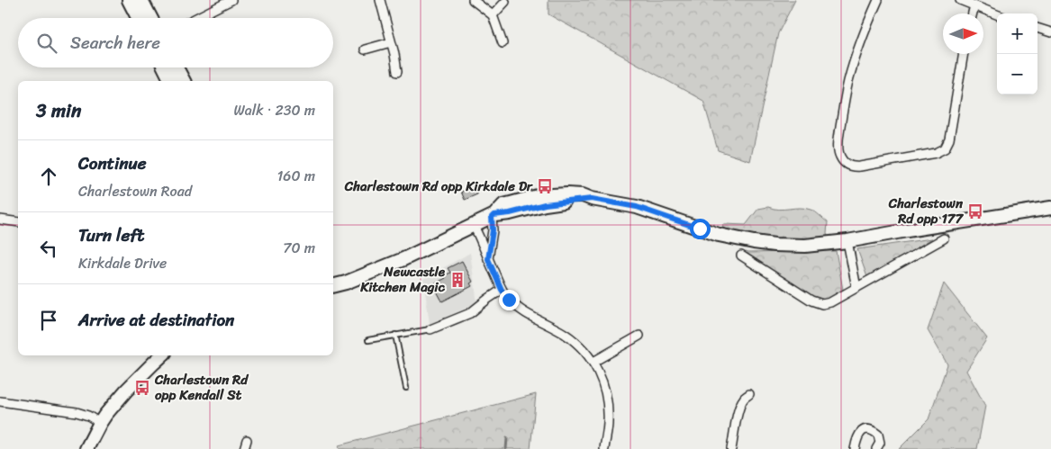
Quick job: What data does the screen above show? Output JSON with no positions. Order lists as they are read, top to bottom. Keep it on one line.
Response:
{"places":{"bus stop":["Charlestown Rd opp Kirkdale Dr","Charlestown Rd opp 177","Charlestown Rd opp Kendall St"],"building":["Newcastle Kitchen Magic"]},"north":"right","page":{"map_buttons":["+","−"],"search":"Search here","heading":["3 min","Walk · 230 m"],"list":[["Continue","Charlestown Road","160 m"],["Turn left","Kirkdale Drive","70 m"],"Arrive at destination"]}}
